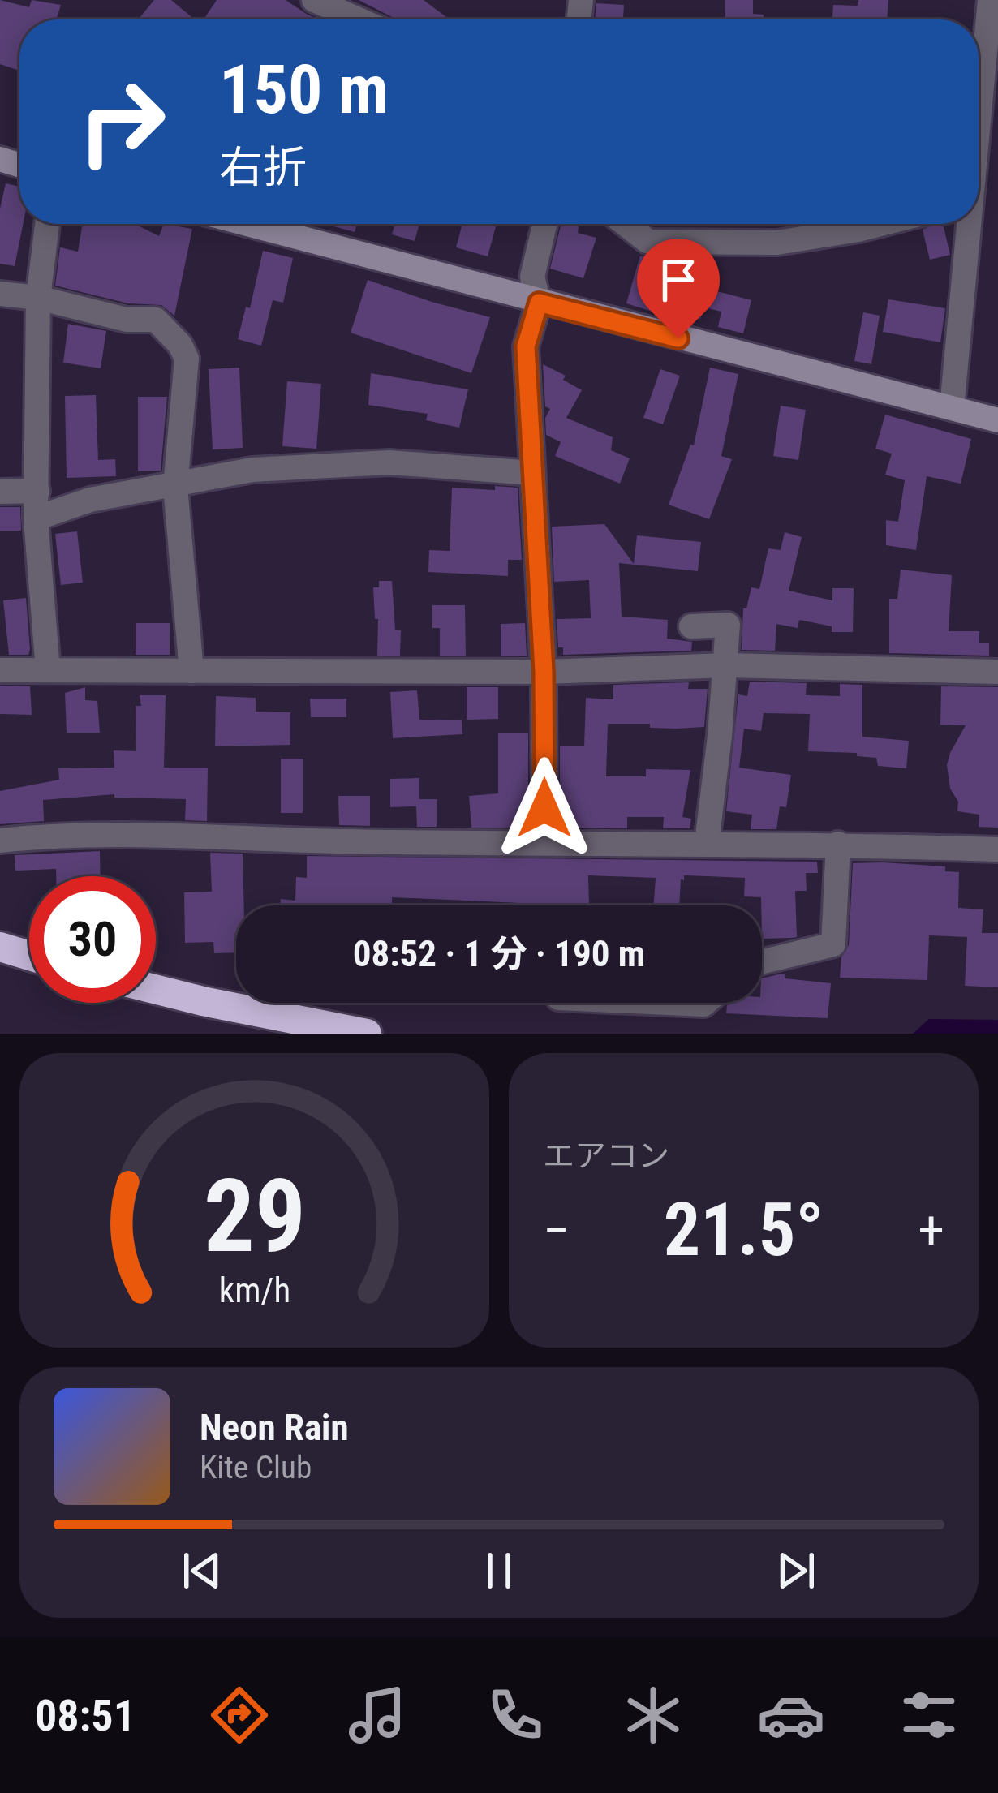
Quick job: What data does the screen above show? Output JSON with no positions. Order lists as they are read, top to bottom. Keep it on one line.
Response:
{"page":{"turn":["150 m","右折"],"limit":"30","trip":"08:52 · 1 分 · 190 m","tile":"エアコン","heat":["−","21.5°","+"],"song":["Neon Rain","Kite Club"],"tabs":"08:51","gauge":["29","km/h"]}}
